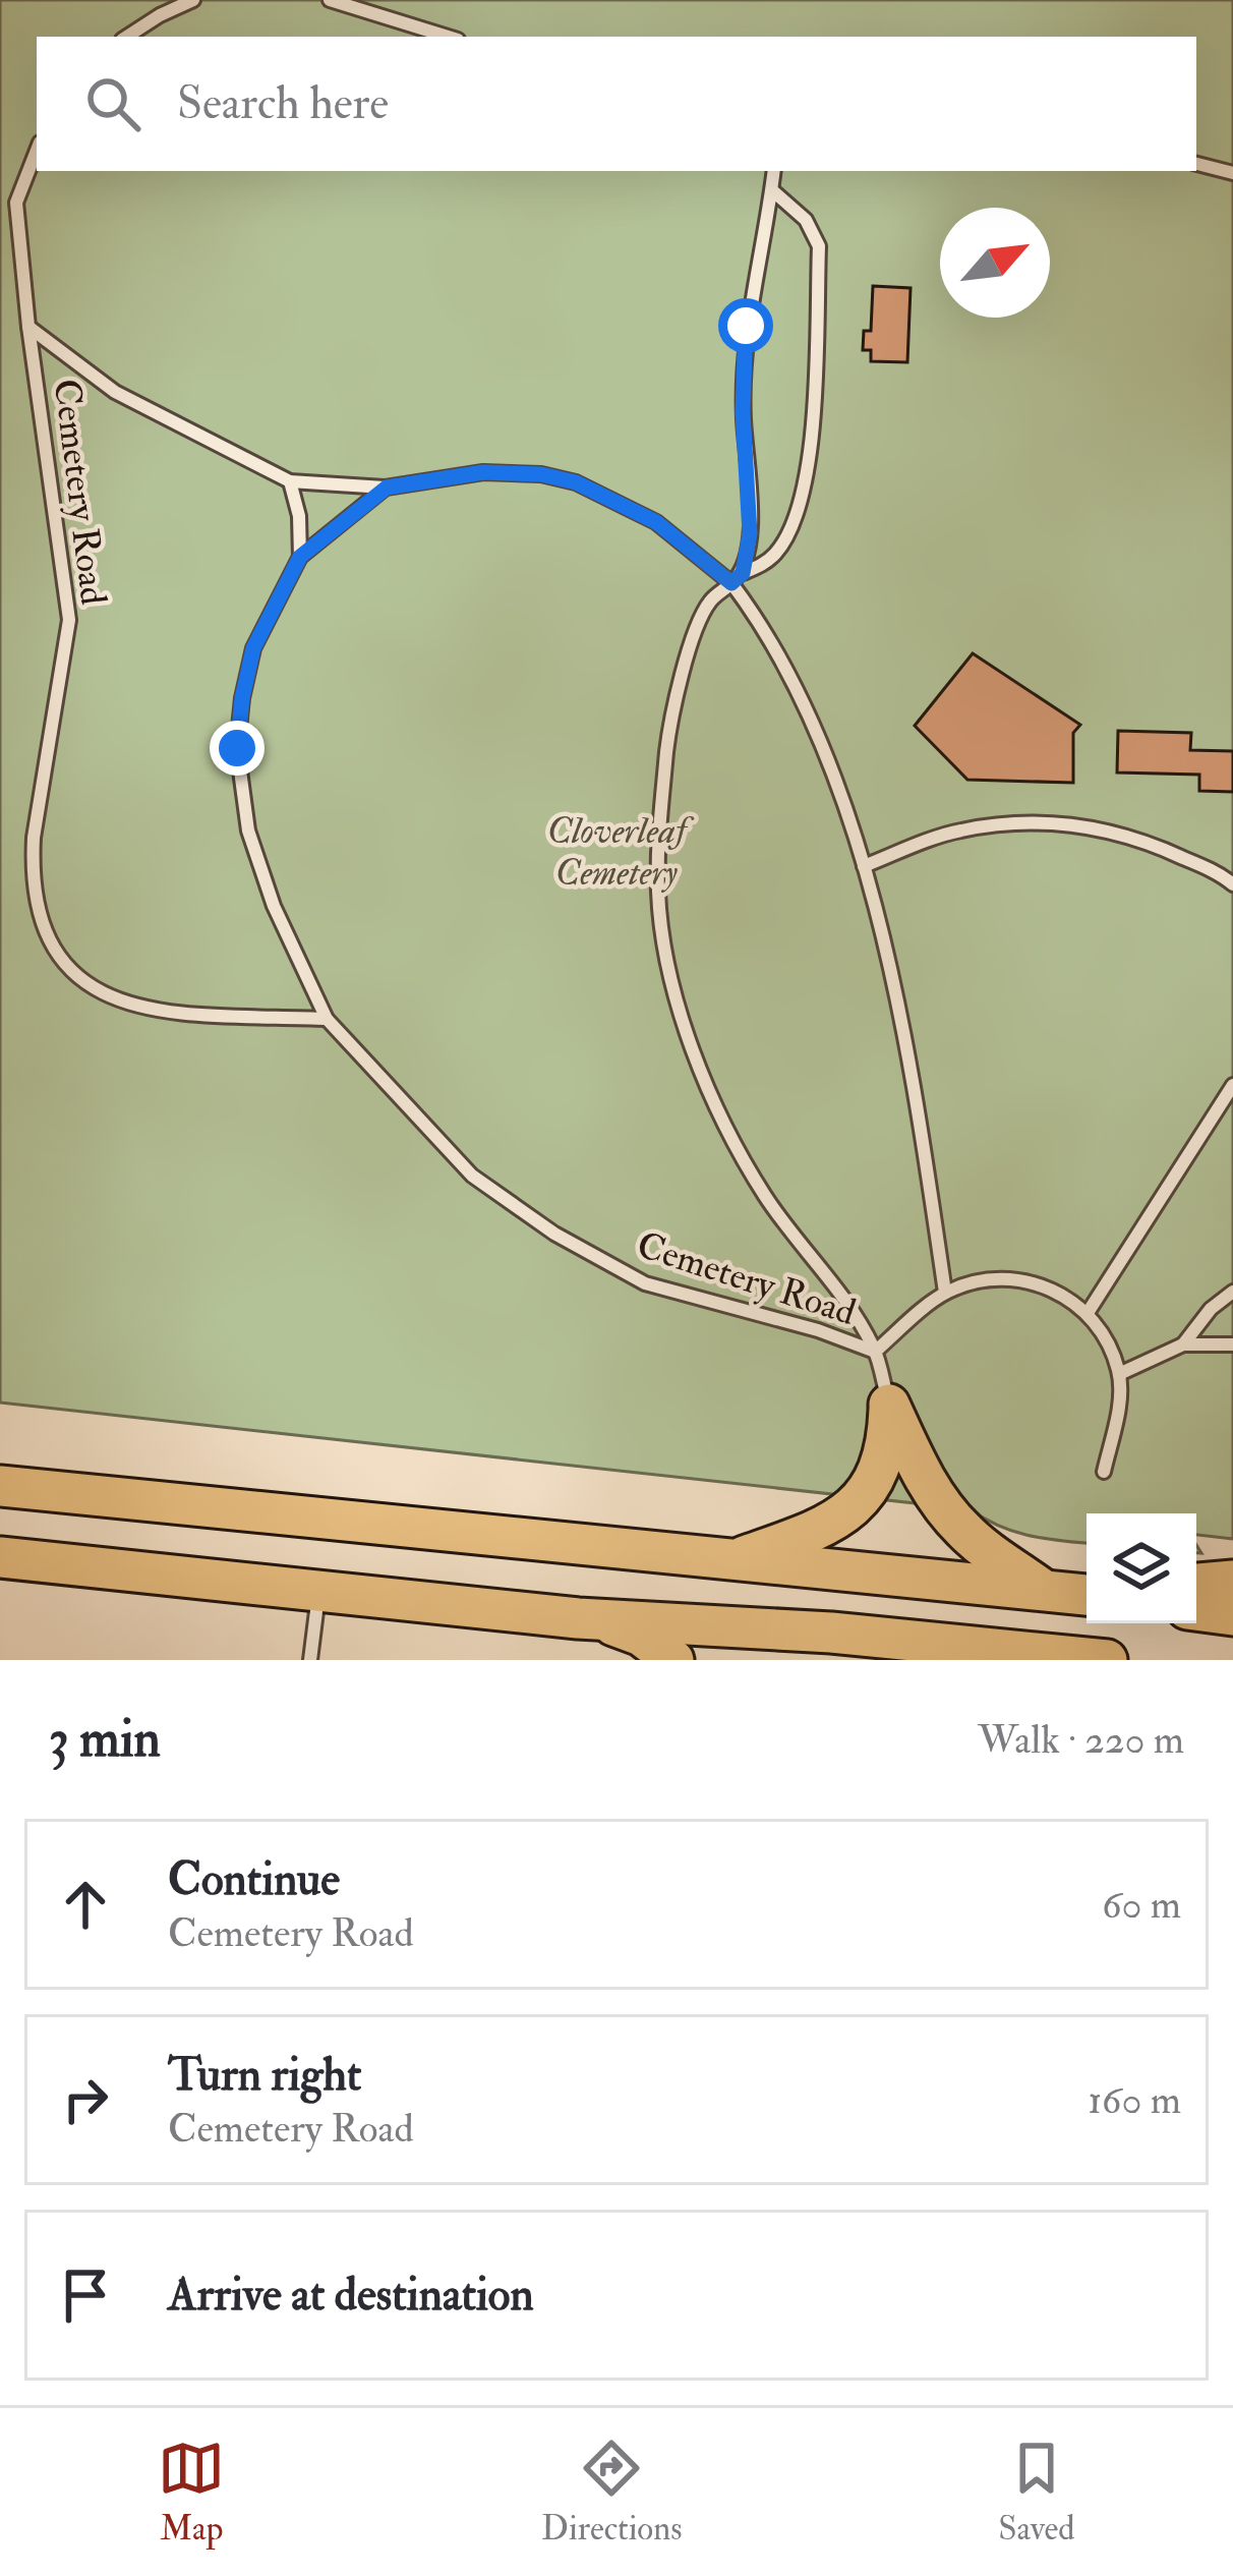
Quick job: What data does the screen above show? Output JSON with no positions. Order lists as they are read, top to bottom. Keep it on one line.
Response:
{"streets":{"lane":["Cemetery Road"]},"parks":["Cloverleaf Cemetery"],"north":"top right","page":{"search":"Search here","heading":["3 min","Walk · 220 m"],"list":[["Continue","Cemetery Road","60 m"],["Turn right","Cemetery Road","160 m"],"Arrive at destination"],"nav":["Map","Directions","Saved"]}}
